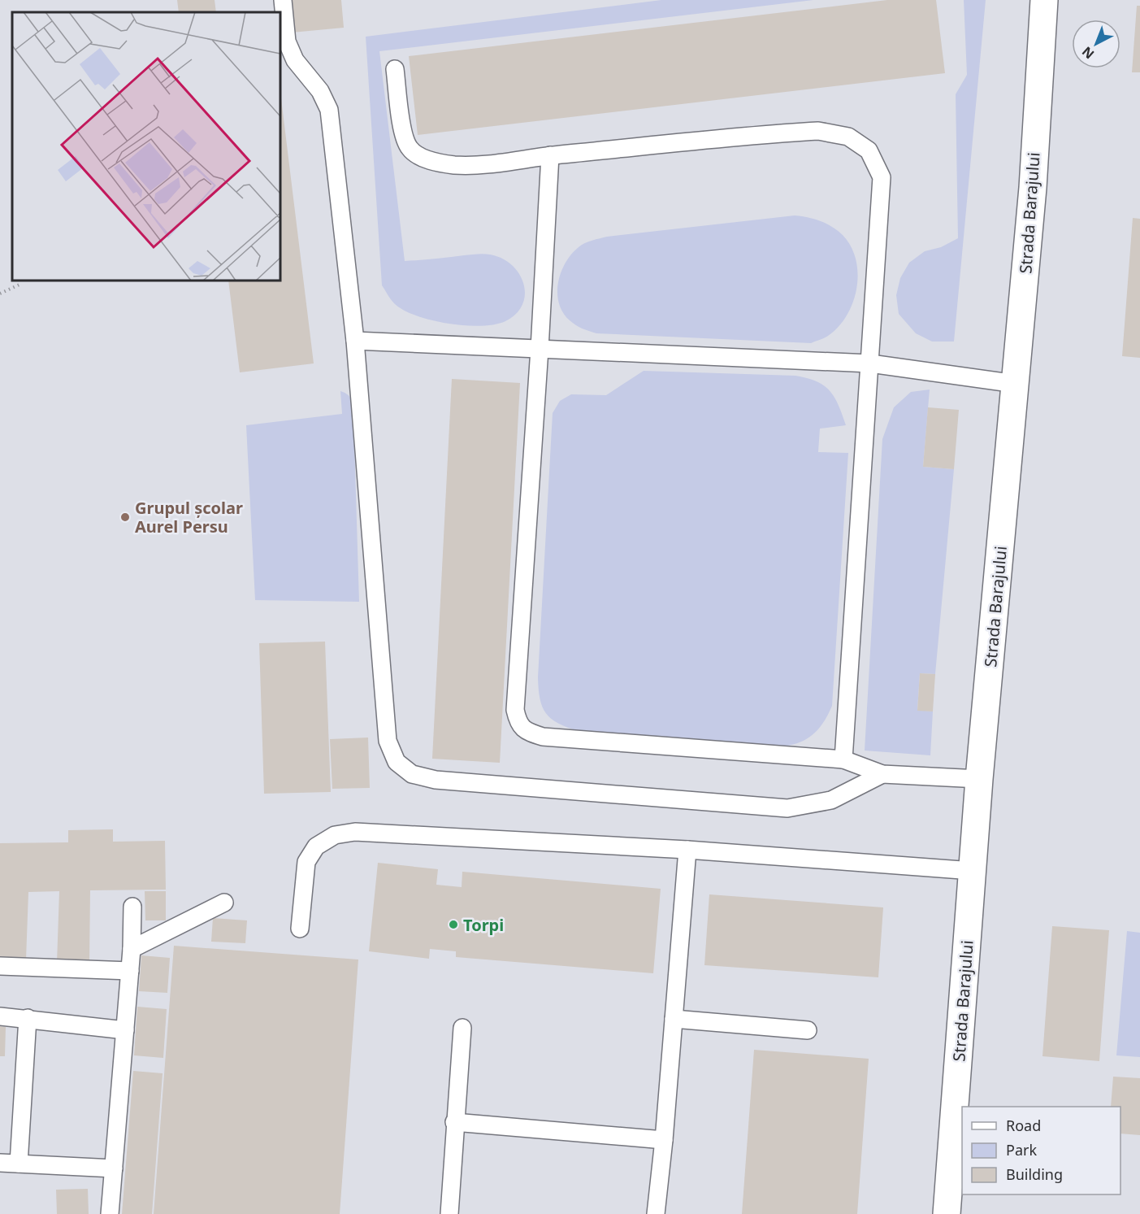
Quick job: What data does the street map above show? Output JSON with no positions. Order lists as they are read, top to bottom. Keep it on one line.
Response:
{"streets":{"main road":["Strada Barajului"]},"places":["Grupul școlar Aurel Persu","Torpi"],"legend":["Road","Park","Building"],"north":"bottom left"}
